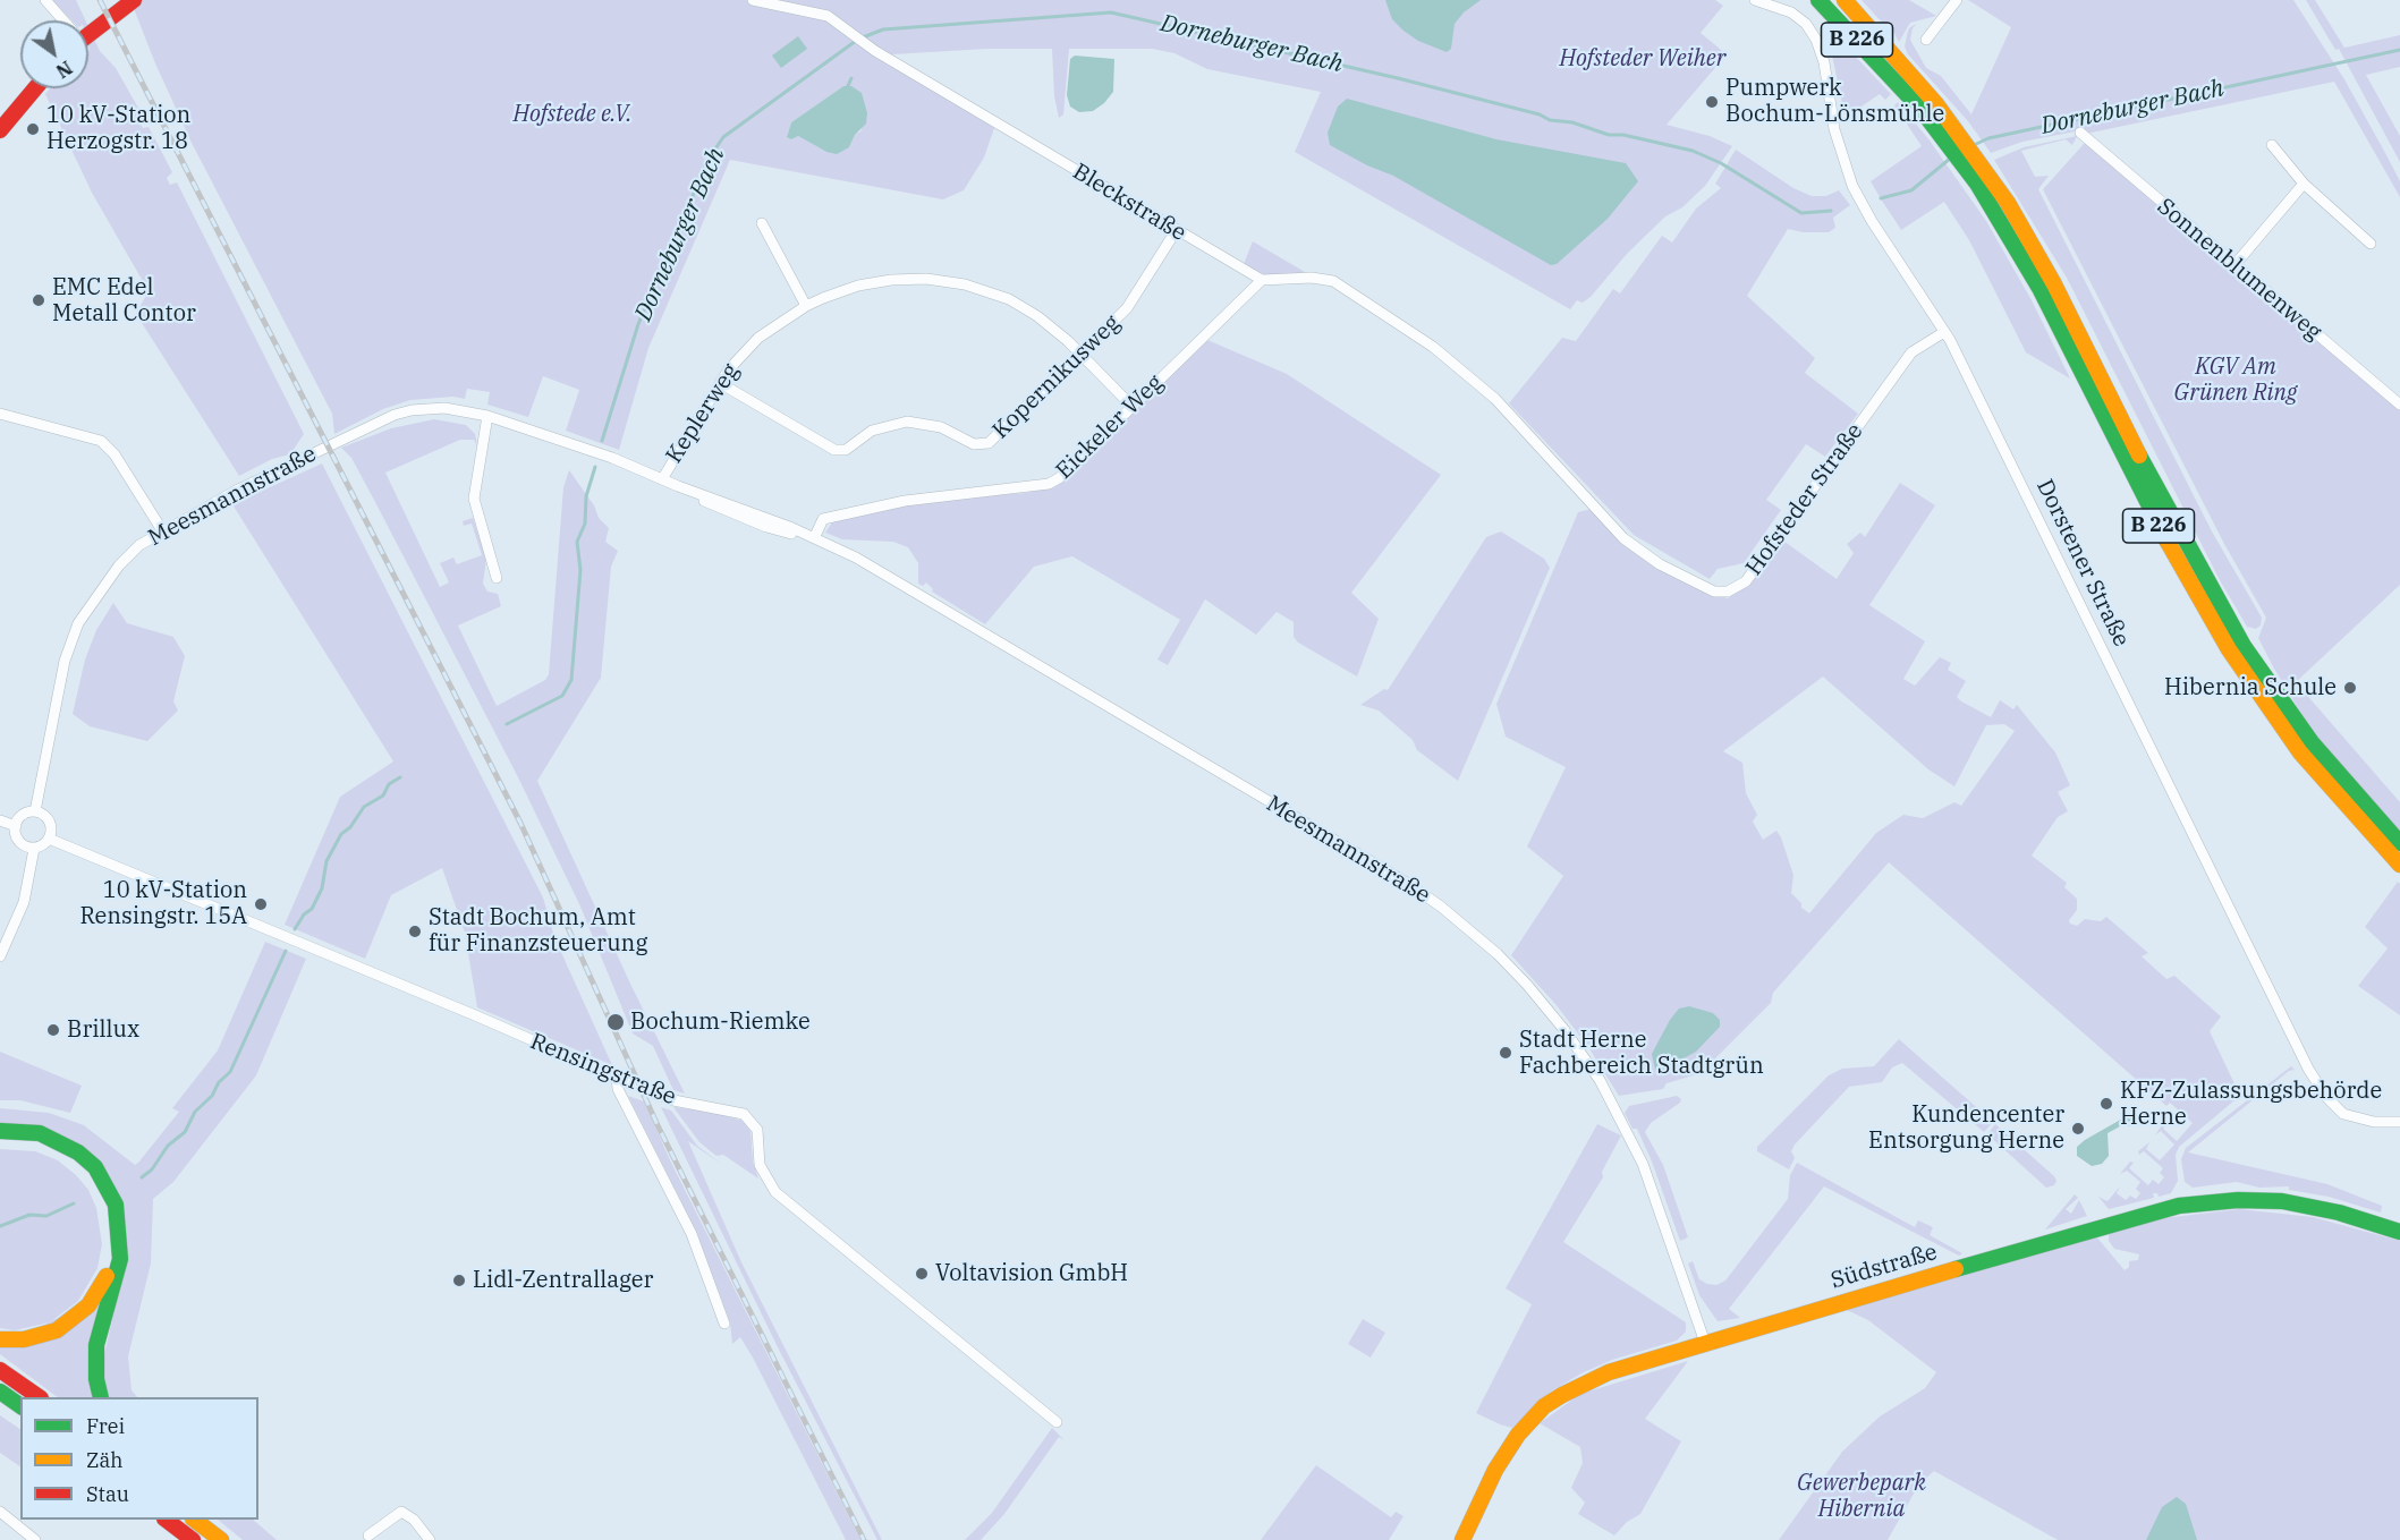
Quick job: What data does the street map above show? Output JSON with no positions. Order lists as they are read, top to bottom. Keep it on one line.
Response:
{"streets":{"main road":["B 226","Südstraße"],"street":["Bleckstraße","Sonnenblumenweg","Kopernikusweg","Keplerweg","Eickeler Weg","Meesmannstraße","Hofsteder Straße","Dorstener Straße","Rensingstraße"]},"crossings":[["Bleckstraße","Kopernikusweg"],["Bleckstraße","Eickeler Weg"],["Bleckstraße","Hofsteder Straße"],["Kopernikusweg","Keplerweg"],["Keplerweg","Eickeler Weg"],["Keplerweg","Meesmannstraße"],["Eickeler Weg","Meesmannstraße"],["Eickeler Weg","Hofsteder Straße"],["Meesmannstraße","Rensingstraße"],["Meesmannstraße","Südstraße"],["Hofsteder Straße","Dorstener Straße"]],"water":["Dorneburger Bach"],"parks":["Hofsteder Weiher","Hofstede e.V.","KGV Am Grünen Ring","Gewerbepark Hibernia"],"places":["Pumpwerk Bochum-Lönsmühle","10 kV-Station Herzogstr. 18","EMC Edel Metall Contor","Hibernia Schule","10 kV-Station Rensingstr. 15A","Stadt Bochum, Amt für Finanzsteuerung","Bochum-Riemke","Brillux","Stadt Herne Fachbereich Stadtgrün","KFZ-Zulassungsbehörde Herne","Kundencenter Entsorgung Herne","Voltavision GmbH","Lidl-Zentrallager"],"legend":["Frei","Zäh","Stau"],"north":"bottom right"}
